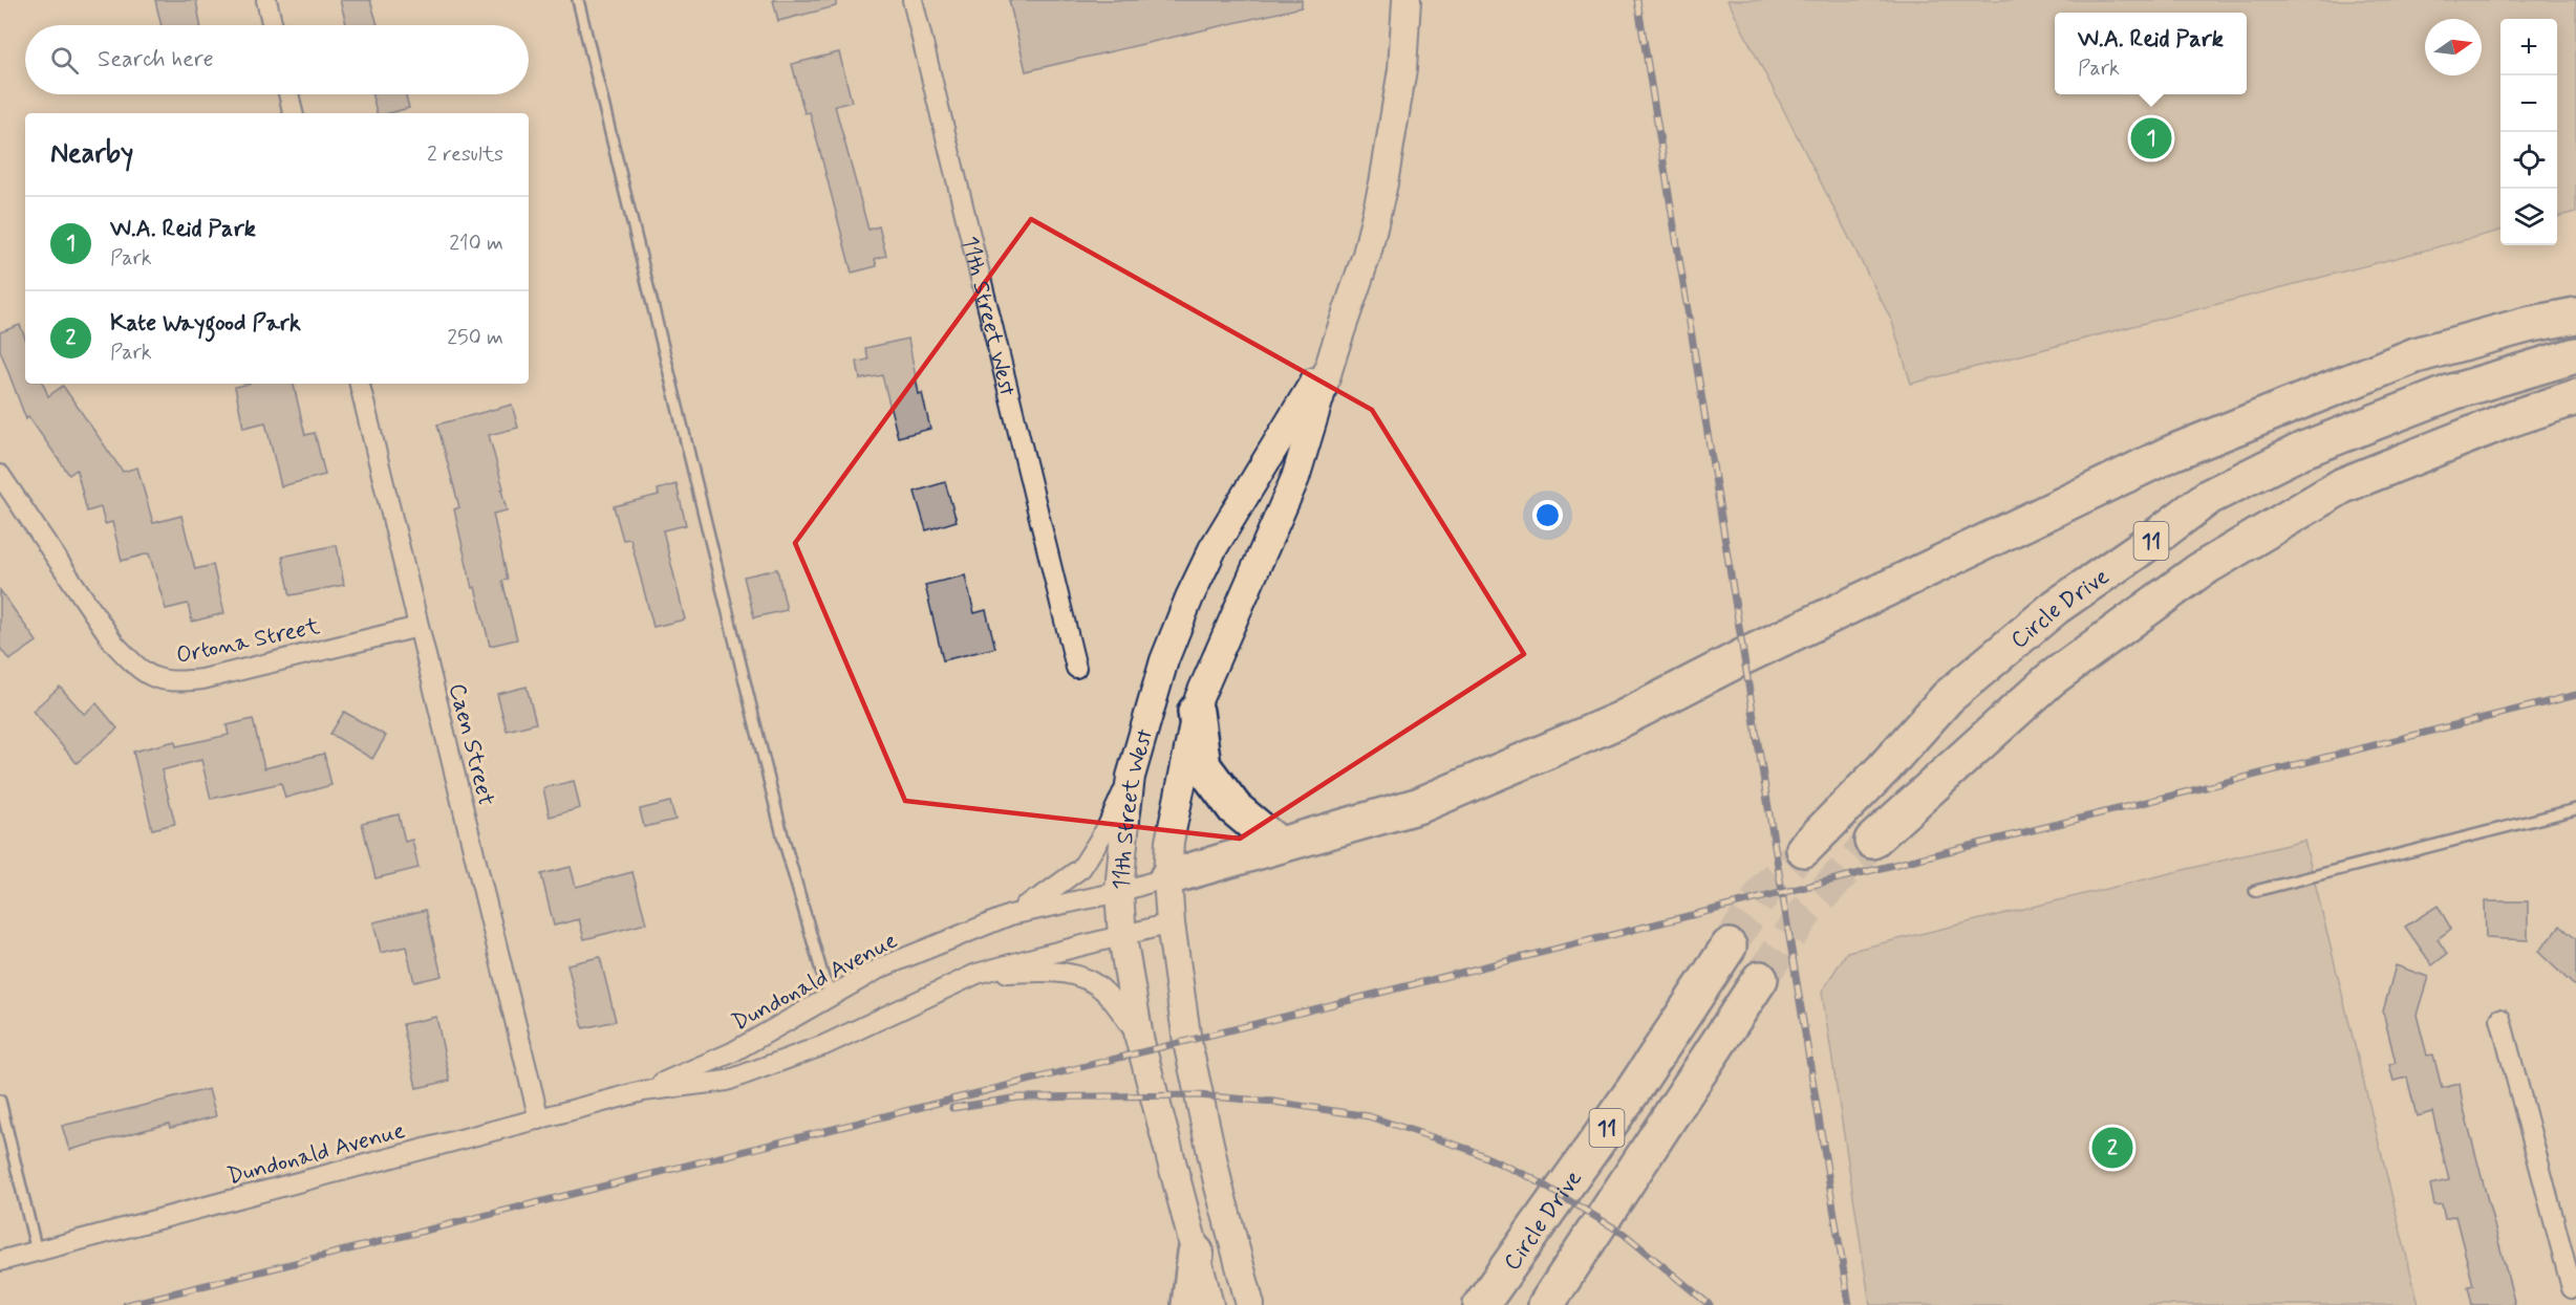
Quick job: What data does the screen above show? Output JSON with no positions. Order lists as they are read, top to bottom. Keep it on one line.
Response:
{"streets":{"highway":["11","Circle Drive"],"main road":["11th Street West"],"street":["Ortona Street","Caen Street","Dundonald Avenue"]},"crossings":[["11th Street West","Dundonald Avenue"],["Ortona Street","Caen Street"],["Caen Street","Dundonald Avenue"]],"north":"right","page":{"popup":["W.A. Reid Park","Park"],"map_buttons":["+","−"],"search":"Search here","heading":["Nearby","2 results"],"pins":["1","2"],"list":[{"mark":"1","name":"W.A. Reid Park","note":"Park","value":"210 m"},{"mark":"2","name":"Kate Waygood Park","note":"Park","value":"250 m"}]}}
